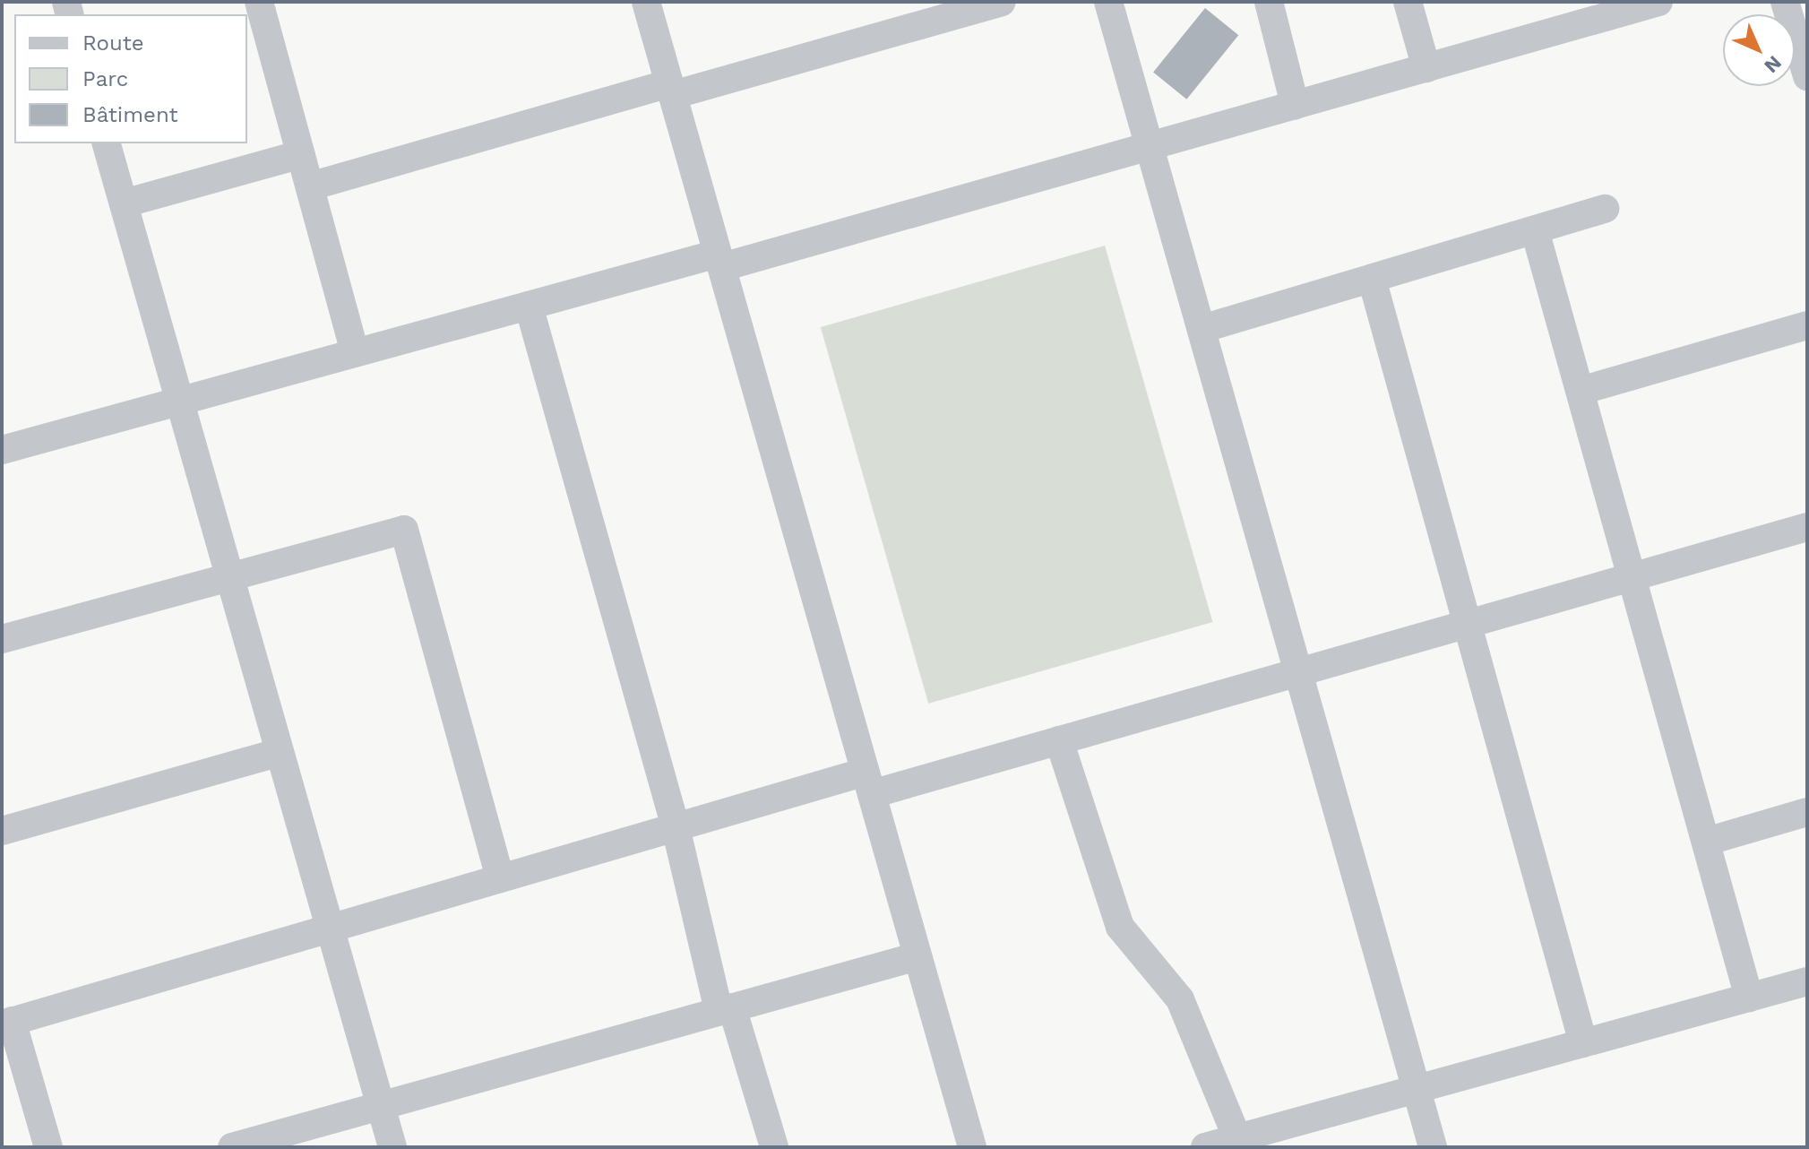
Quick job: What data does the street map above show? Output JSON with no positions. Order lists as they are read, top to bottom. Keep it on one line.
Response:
{"legend":["Route","Parc","Bâtiment"],"north":"bottom right"}
